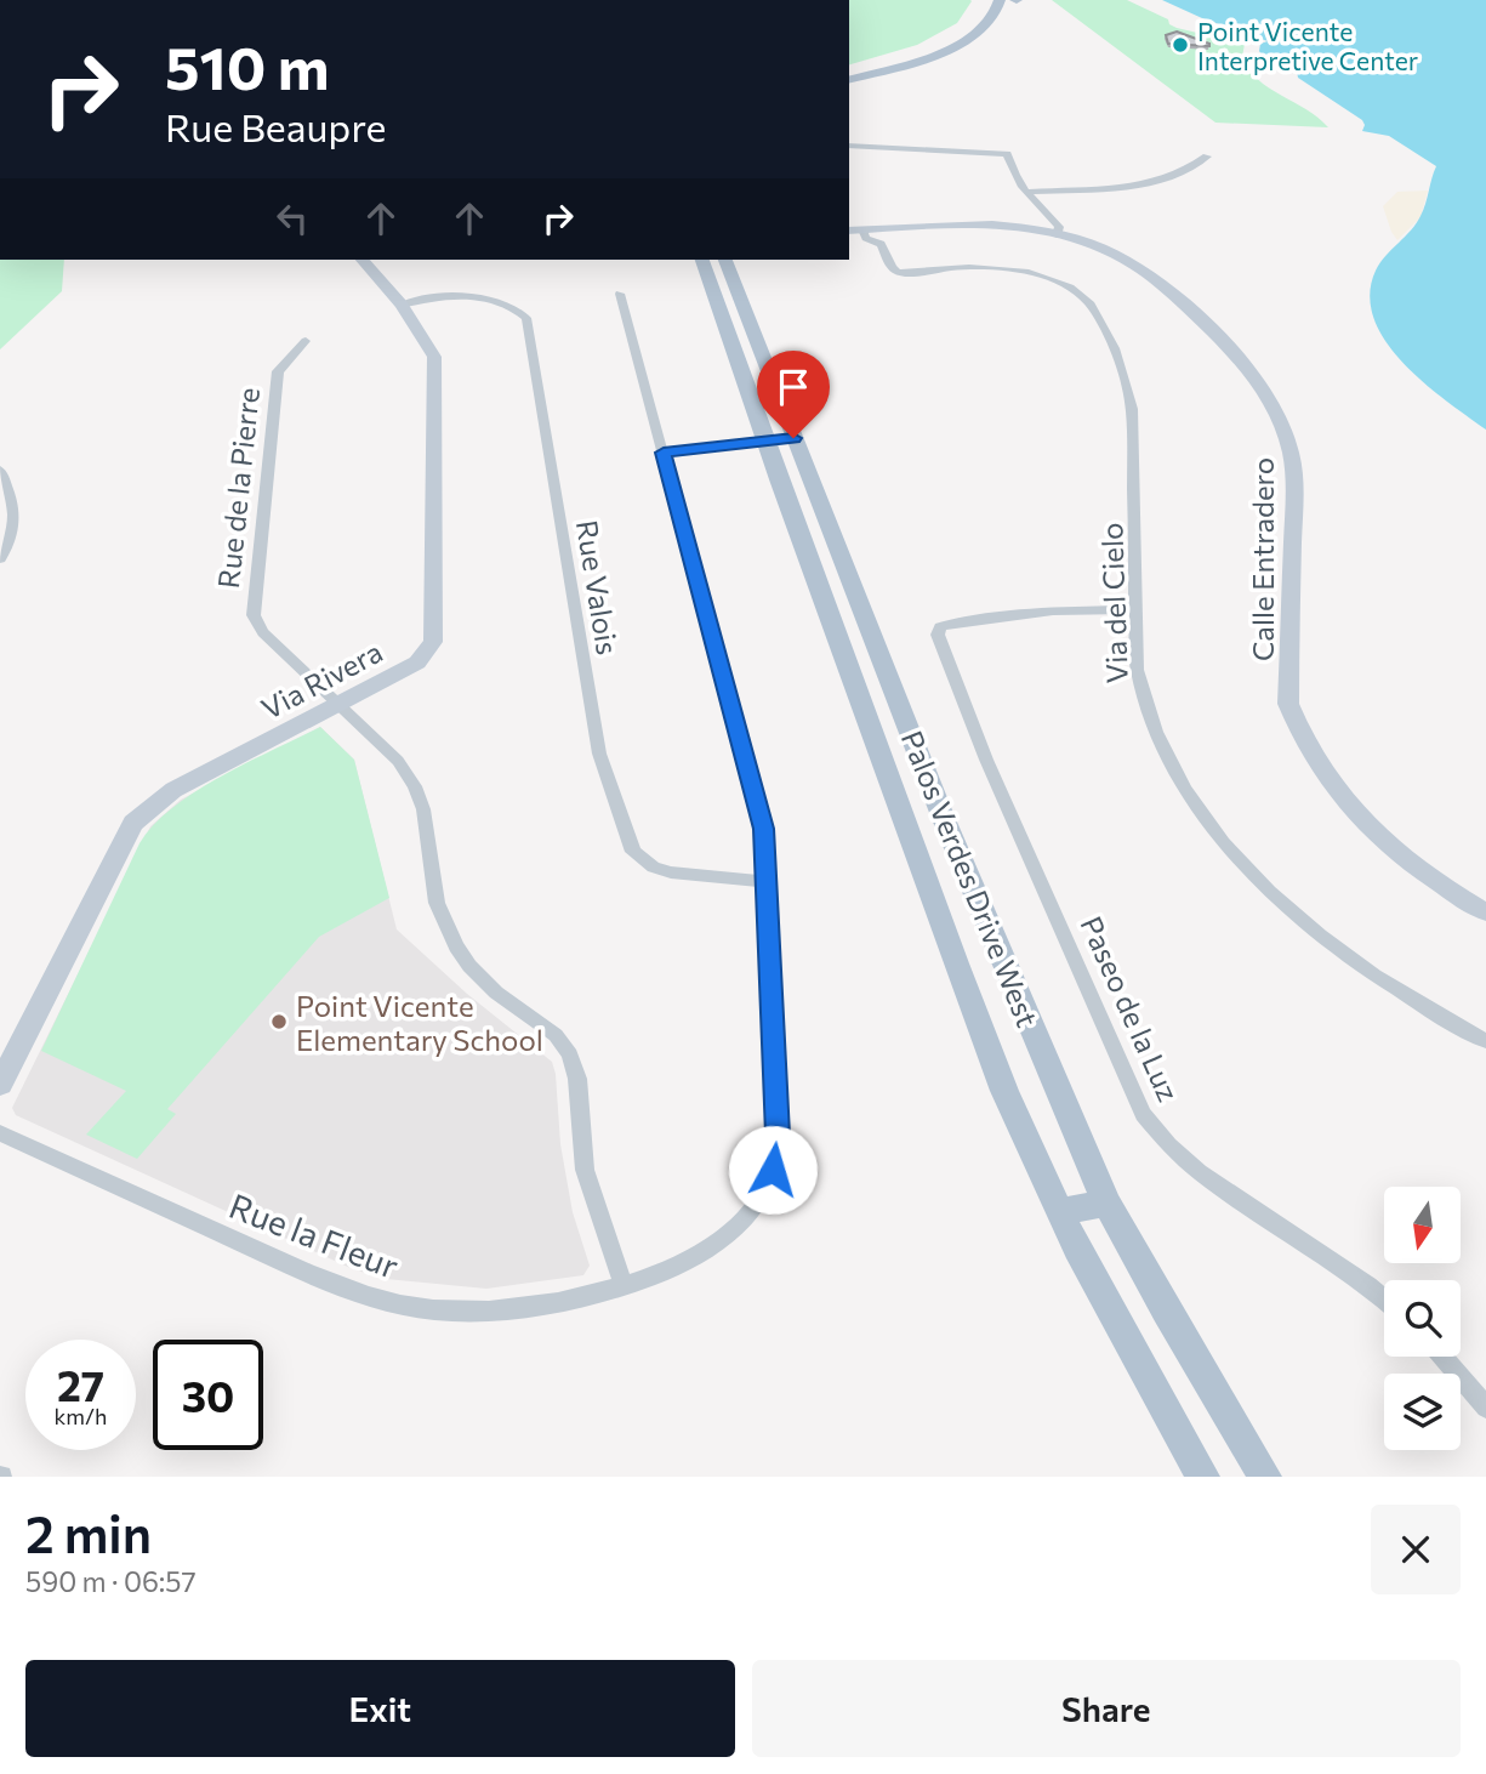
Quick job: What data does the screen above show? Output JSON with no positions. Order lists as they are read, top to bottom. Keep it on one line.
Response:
{"streets":{"main road":["Palos Verdes Drive West"],"street":["Rue de la Pierre","Calle Entradero","Rue Valois","Via del Cielo","Via Rivera","Paseo de la Luz","Rue la Fleur"]},"crossings":[["Rue de la Pierre","Via Rivera"],["Rue de la Pierre","Rue la Fleur"],["Calle Entradero","Via del Cielo"],["Rue Valois","Via Rivera"],["Rue Valois","Rue la Fleur"]],"places":["Point Vicente Interpretive Center","Point Vicente Elementary School"],"north":"bottom","page":{"turn":["510 m","Rue Beaupre"],"speed":"27 km/h","limit":"30","heading":["2 min","590 m · 06:57"],"buttons":["Exit","Share"]}}
